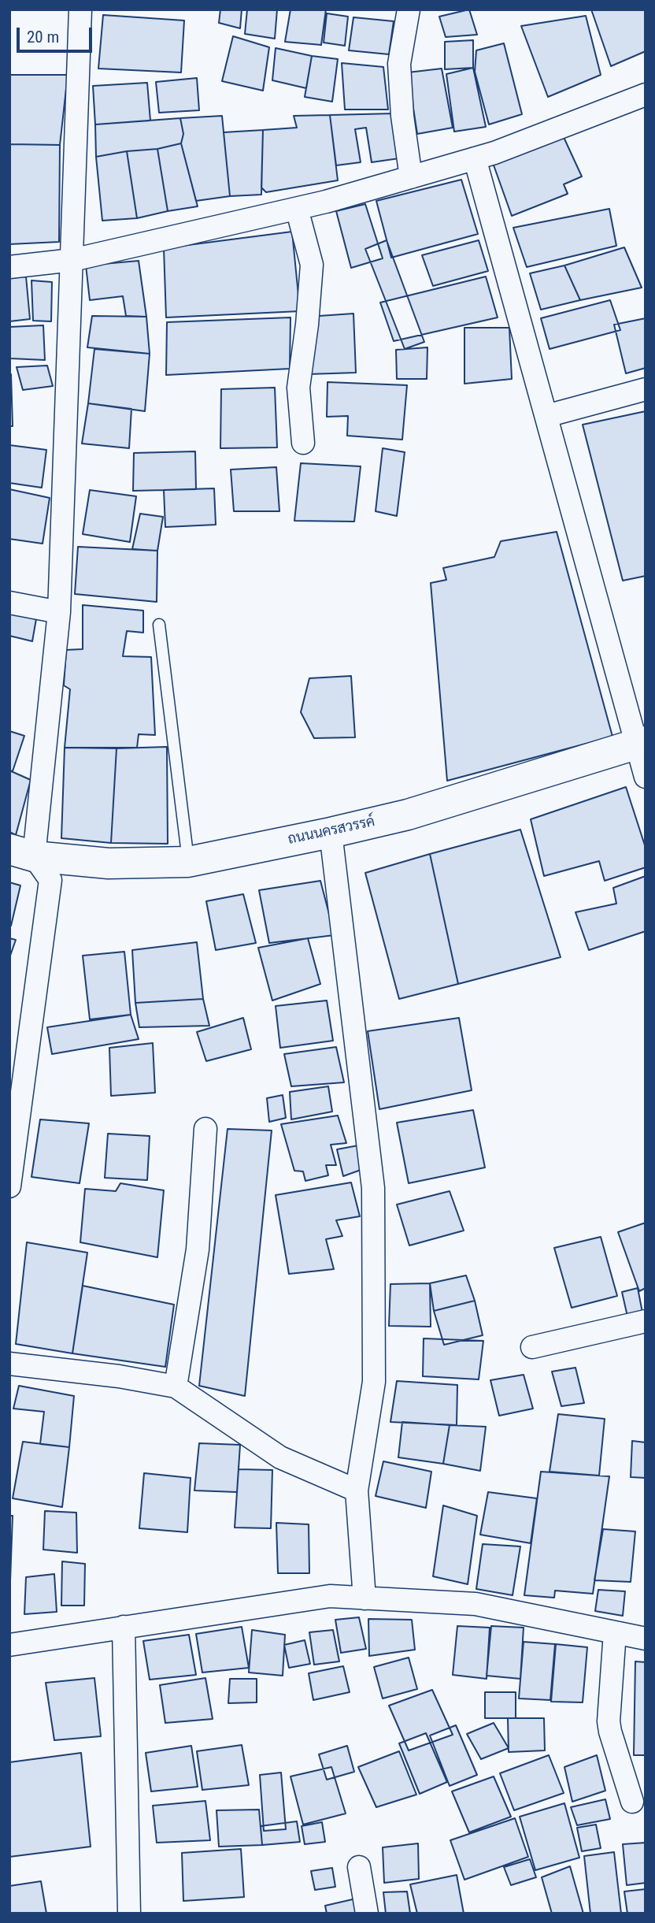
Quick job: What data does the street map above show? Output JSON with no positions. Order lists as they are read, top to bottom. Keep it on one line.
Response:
{"streets":{"main road":["ถนนนครสวรรค์"]},"scale_bar":"20 m"}
